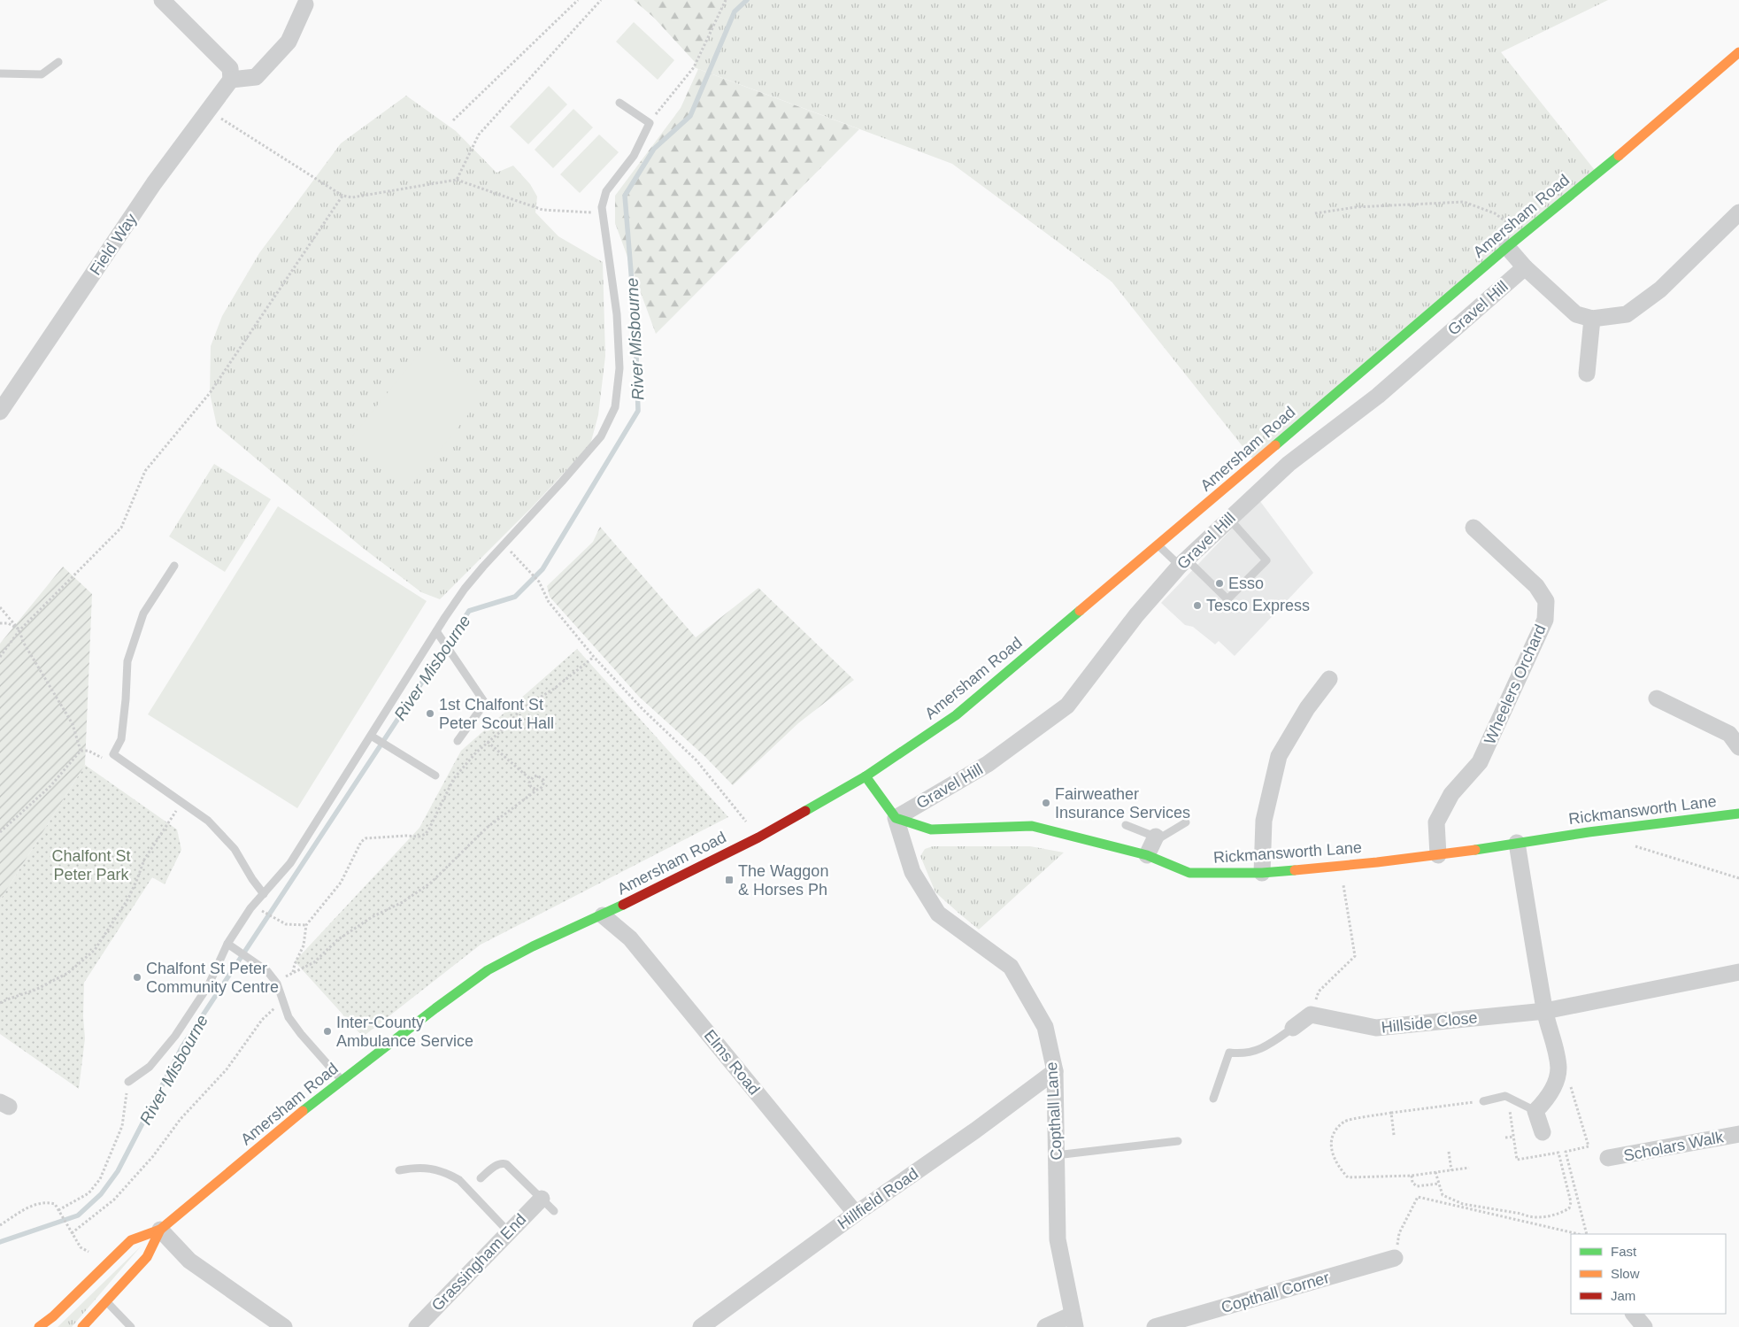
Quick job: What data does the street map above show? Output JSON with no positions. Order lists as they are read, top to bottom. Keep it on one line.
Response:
{"streets":{"main road":["Amersham Road","Rickmansworth Lane"],"street":["Field Way","Gravel Hill","Wheelers Orchard","Hillside Close","Elms Road","Copthall Lane","Scholars Walk","Hillfield Road","Grassingham End","Copthall Corner"]},"crossings":[["Amersham Road","Elms Road"],["Gravel Hill","Rickmansworth Lane"],["Gravel Hill","Copthall Lane"],["Wheelers Orchard","Rickmansworth Lane"],["Rickmansworth Lane","Copthall Lane"],["Elms Road","Hillfield Road"],["Copthall Lane","Hillfield Road"]],"water":["River Misbourne"],"parks":["Chalfont St Peter Park"],"places":{"other":["Esso","Tesco Express","1st Chalfont St Peter Scout Hall","Fairweather Insurance Services","Chalfont St Peter Community Centre","Inter-County Ambulance Service"],"transit":["The Waggon & Horses Ph"]},"legend":["Fast","Slow","Jam"]}
